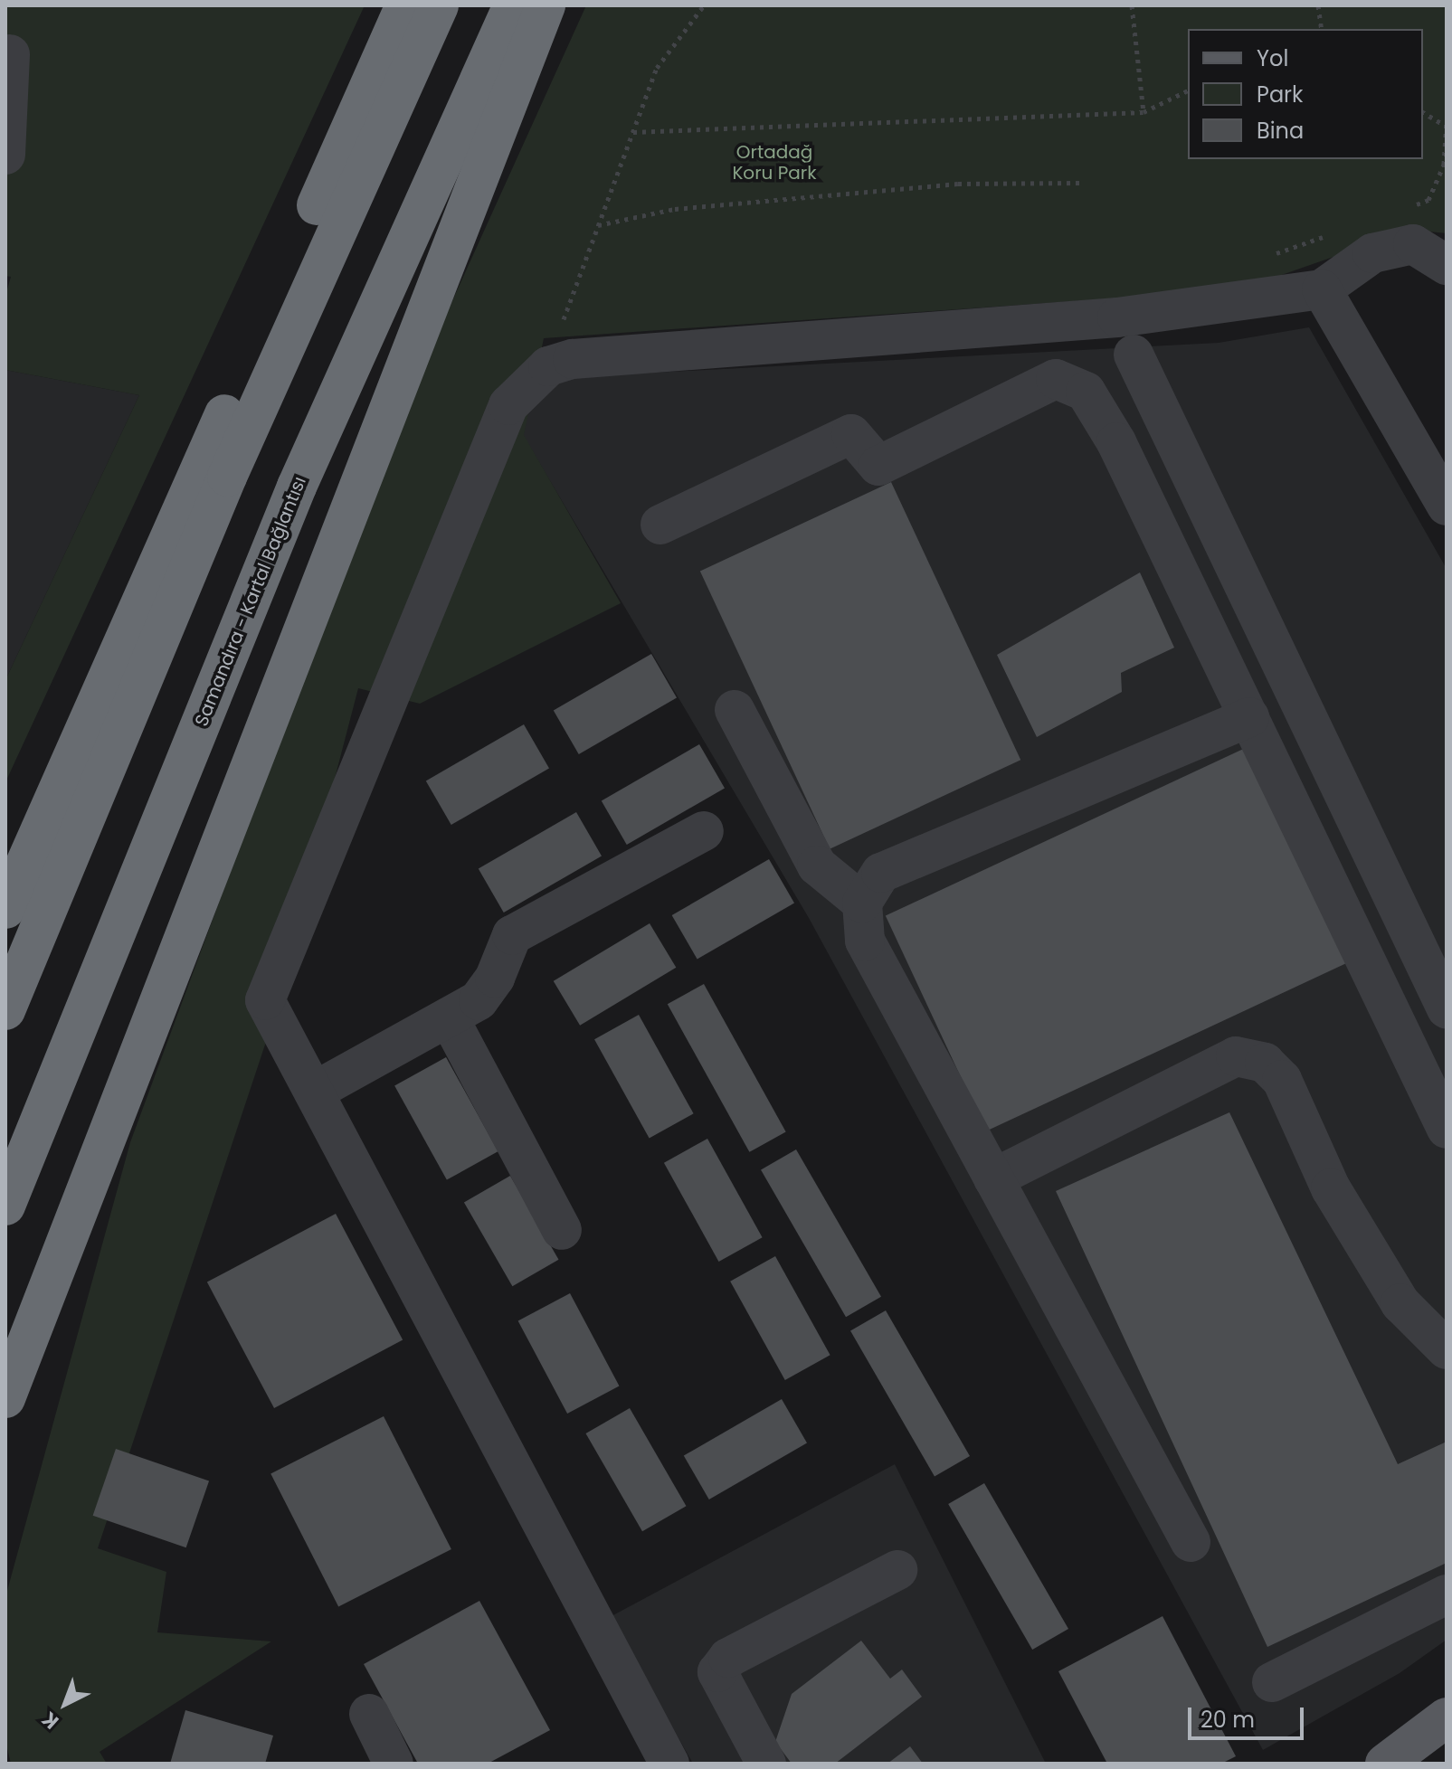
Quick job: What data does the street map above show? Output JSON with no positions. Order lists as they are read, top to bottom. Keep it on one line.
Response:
{"streets":{"highway":["Samandıra - Kartal Bağlantısı"]},"parks":["Ortadağ Koru Park"],"legend":["Yol","Park","Bina"],"scale_bar":"20 m","north":"bottom left"}
